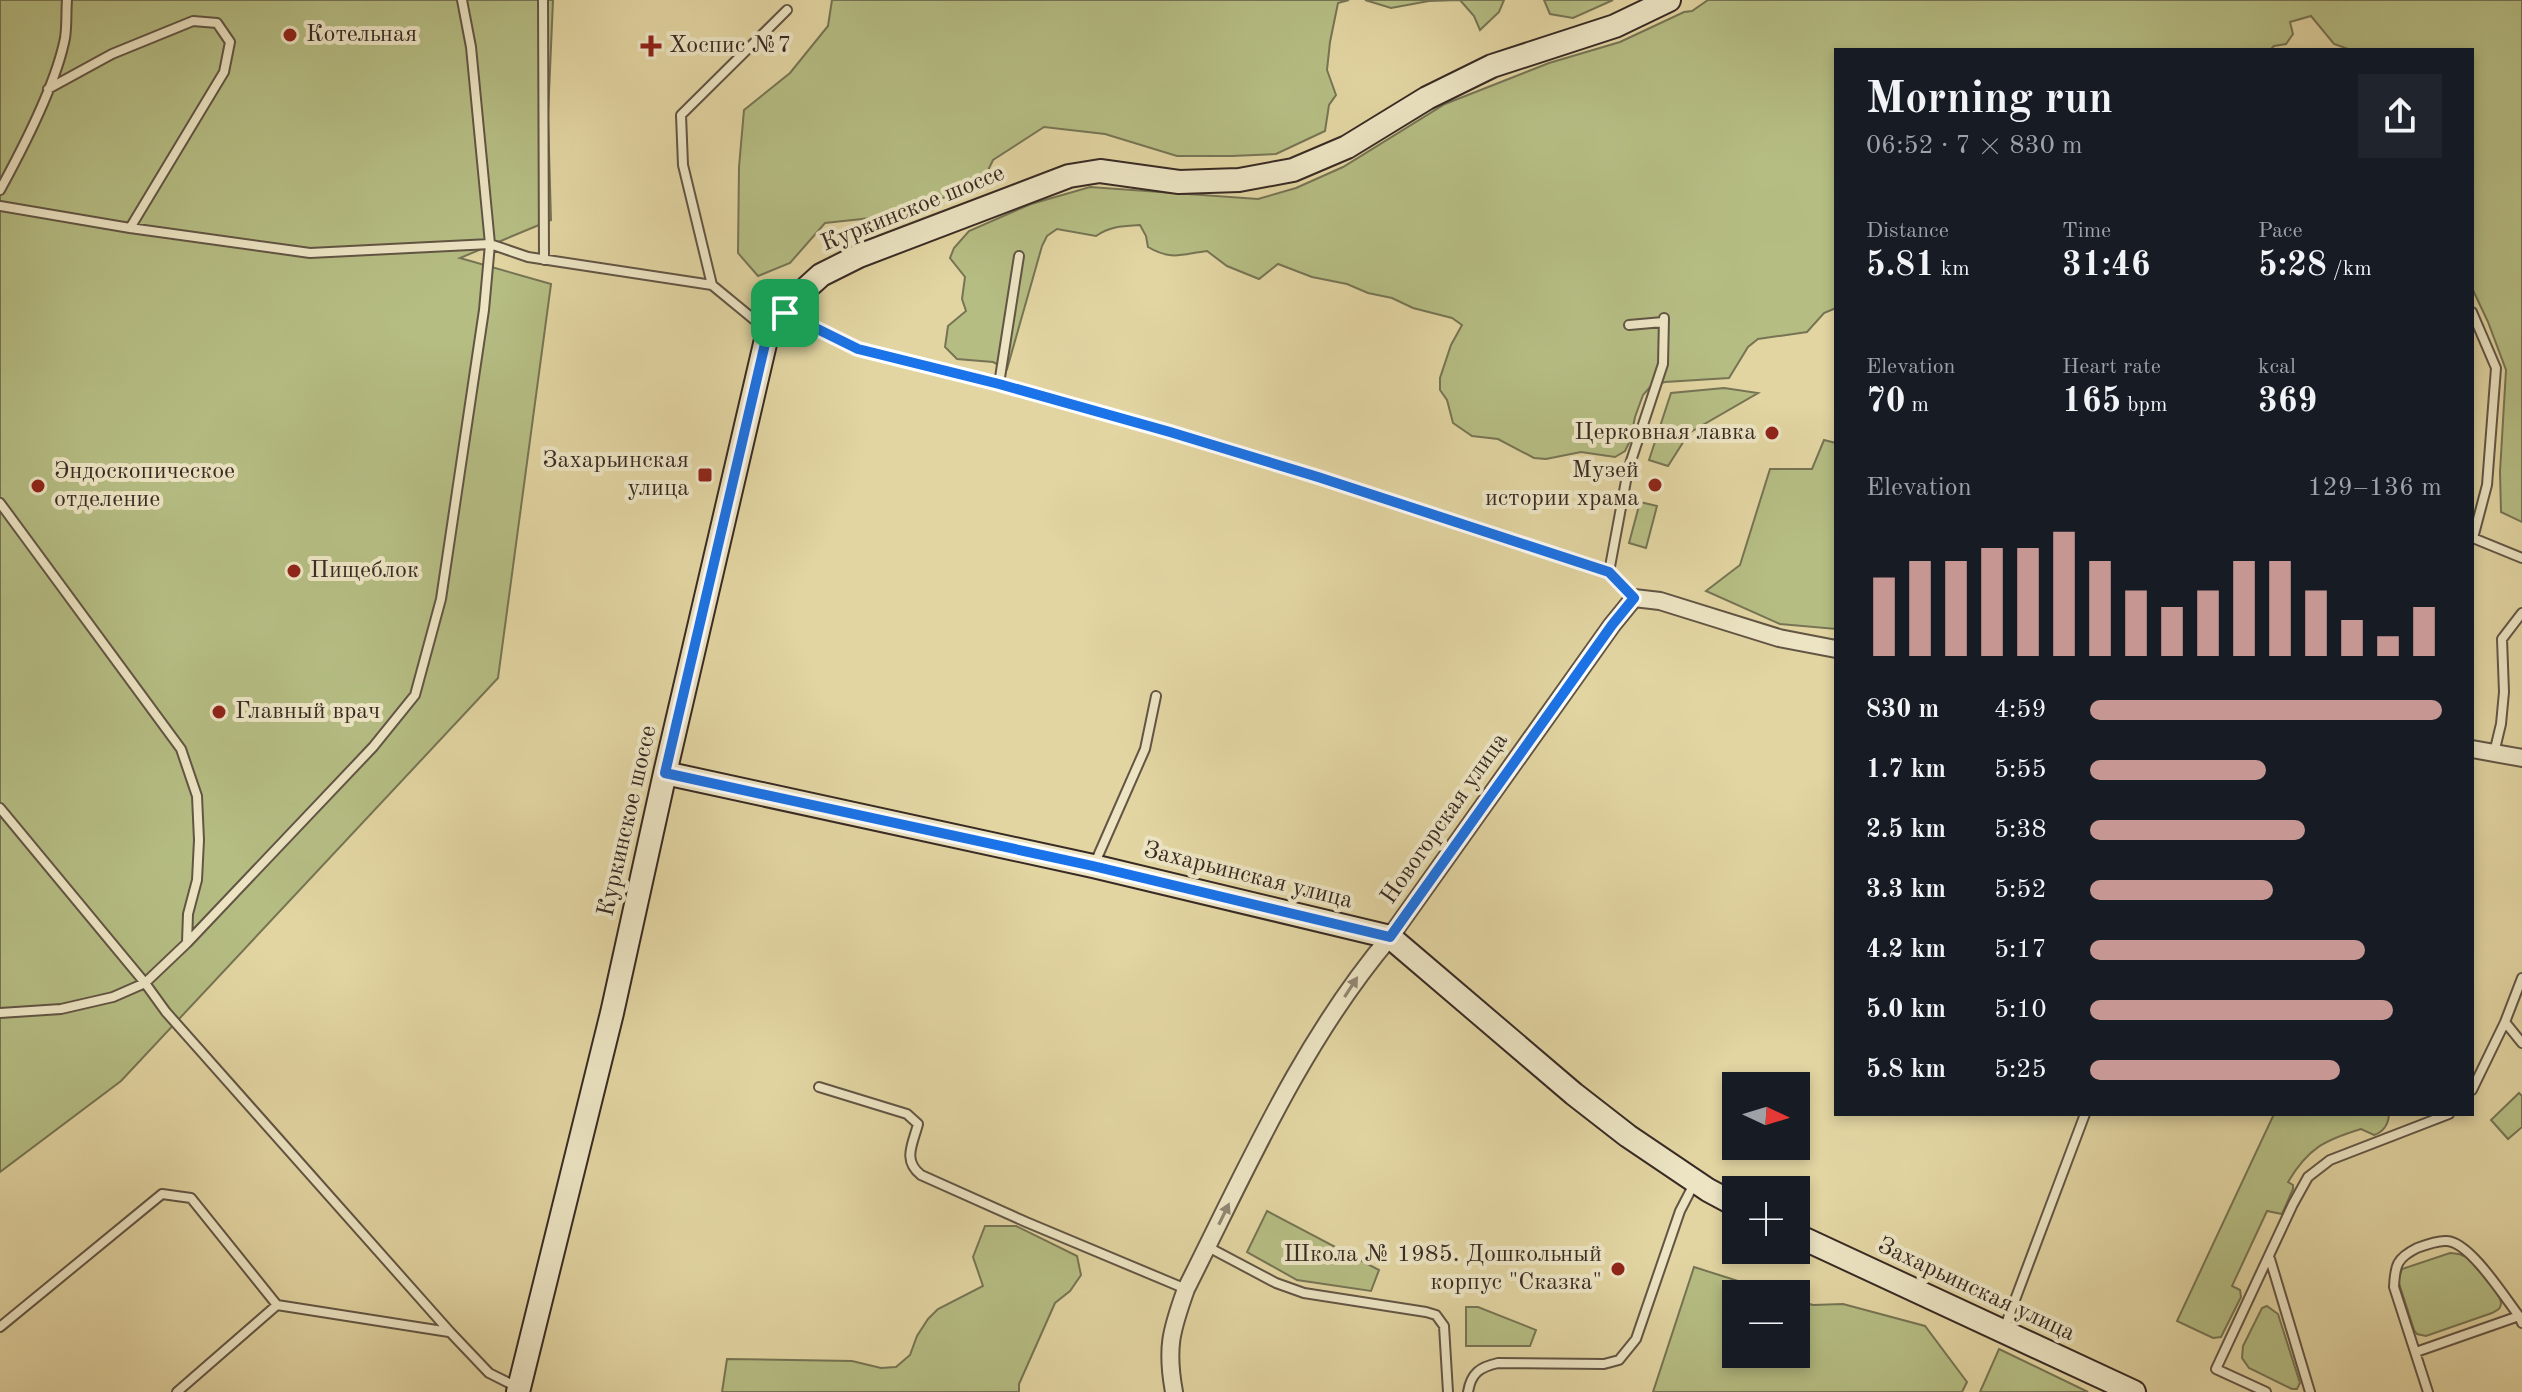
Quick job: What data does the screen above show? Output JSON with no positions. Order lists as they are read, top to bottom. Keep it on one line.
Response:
{"streets":{"main road":["Куркинское шоссе","Захарьинская улица"],"street":["Новогорская улица"]},"crossings":[["Куркинское шоссе","Захарьинская улица"],["Новогорская улица","Захарьинская улица"]],"one_way":["Новогорская улица"],"places":{"other":["Котельная","Церковная лавка","Музей истории храма","Эндоскопическое отделение","Пищеблок","Главный врач","Школа № 1985. Дошкольный корпус \"Сказка\""],"health":["Хоспис №7"],"transit":["Захарьинская улица"]},"north":"right","page":{"heading":["Morning run","06:52 · 7 × 830 m"],"stats":[["Distance","5.81 km"],["Time","31:46"],["Pace","5:28 /km"],["Elevation","70 m"],["Heart rate","165 bpm"],["kcal","369"]],"chart":["Elevation","129–136 m"],"list":[{"name":"830 m","note":"4:59"},{"name":"1.7 km","note":"5:55"},{"name":"2.5 km","note":"5:38"},{"name":"3.3 km","note":"5:52"},{"name":"4.2 km","note":"5:17"},{"name":"5.0 km","note":"5:10"},{"name":"5.8 km","note":"5:25"}],"map_buttons":["+","−"]}}
